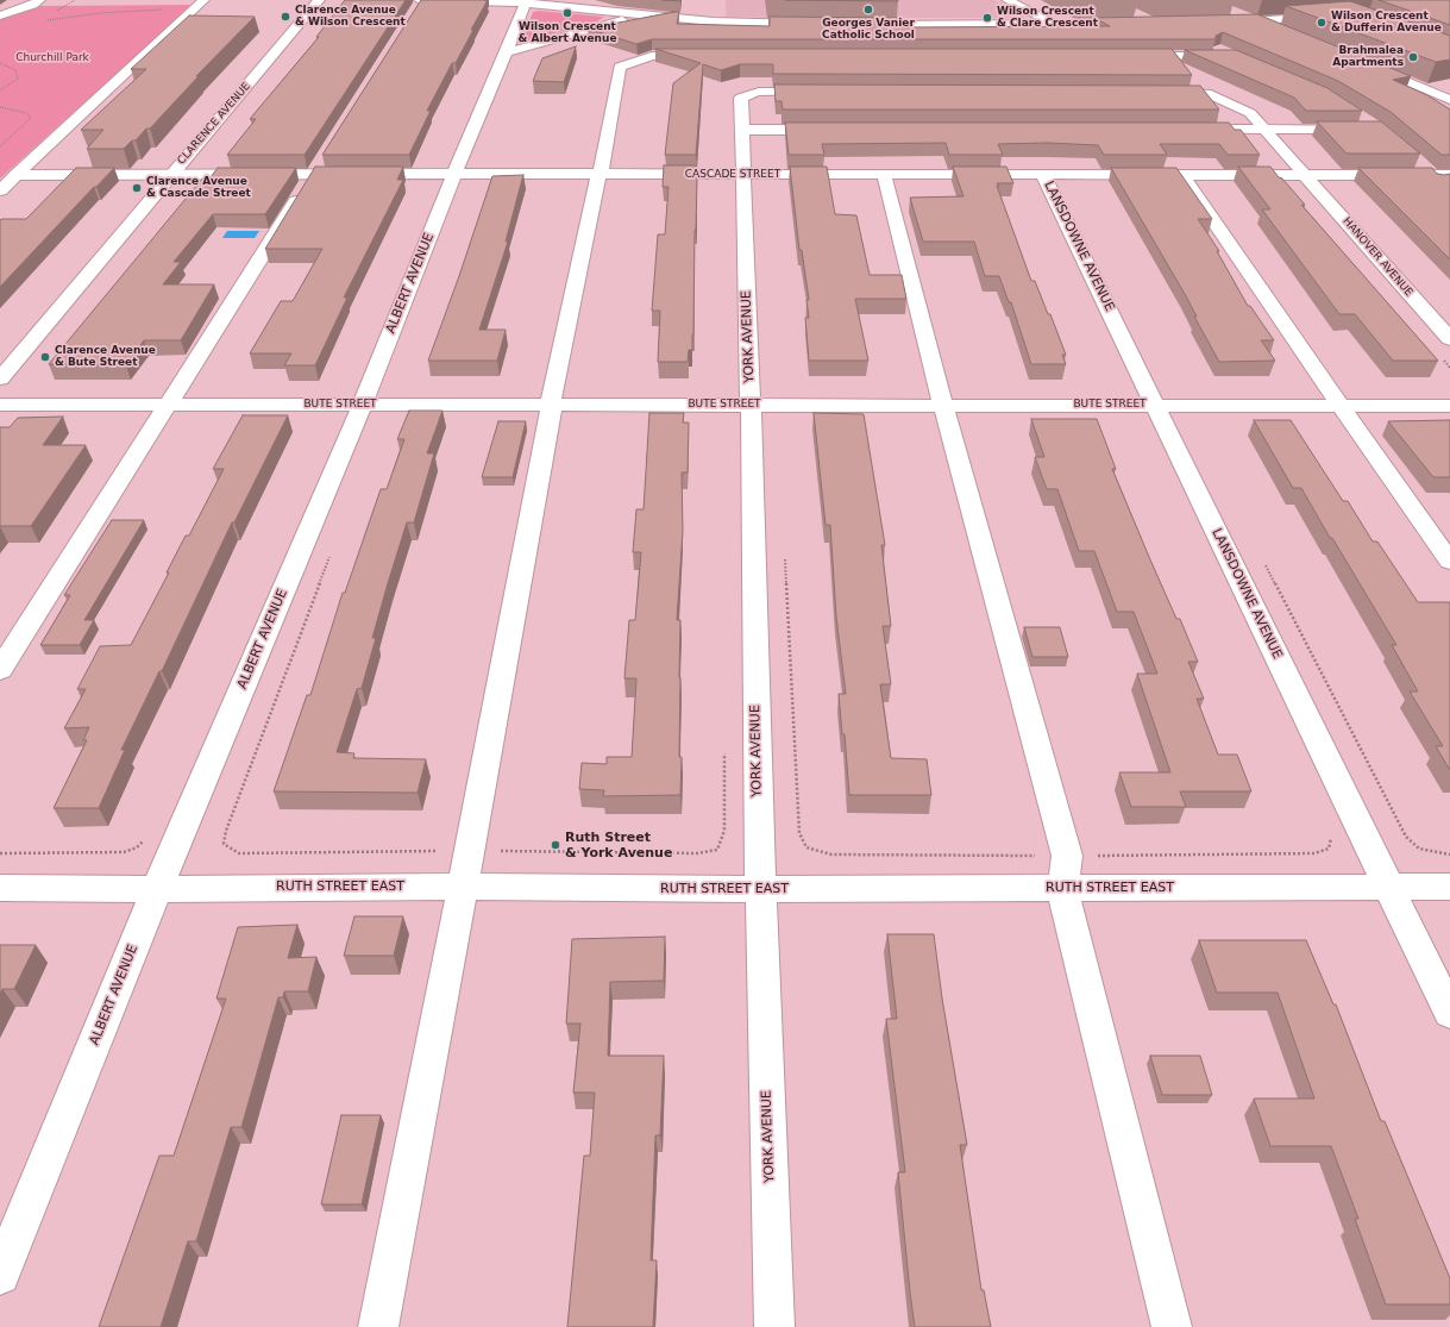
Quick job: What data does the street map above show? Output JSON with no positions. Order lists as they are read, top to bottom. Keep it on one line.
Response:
{"streets":{"street":["CLARENCE AVENUE","CASCADE STREET","LANSDOWNE AVENUE","HANOVER AVENUE","ALBERT AVENUE","YORK AVENUE","BUTE STREET","RUTH STREET EAST"]},"crossings":[["CLARENCE AVENUE","CASCADE STREET"],["CASCADE STREET","LANSDOWNE AVENUE"],["CASCADE STREET","HANOVER AVENUE"],["CASCADE STREET","ALBERT AVENUE"],["CASCADE STREET","YORK AVENUE"],["LANSDOWNE AVENUE","BUTE STREET"],["LANSDOWNE AVENUE","RUTH STREET EAST"],["ALBERT AVENUE","BUTE STREET"],["ALBERT AVENUE","RUTH STREET EAST"],["YORK AVENUE","BUTE STREET"],["YORK AVENUE","RUTH STREET EAST"]],"parks":["Churchill Park"],"places":["Georges Vanier Catholic School","Wilson Crescent & Albert Avenue","Clarence Avenue & Wilson Crescent","Wilson Crescent & Clare Crescent","Wilson Crescent & Dufferin Avenue","Brahmalea Apartments","Clarence Avenue & Cascade Street","Clarence Avenue & Bute Street","Ruth Street & York Avenue"]}
